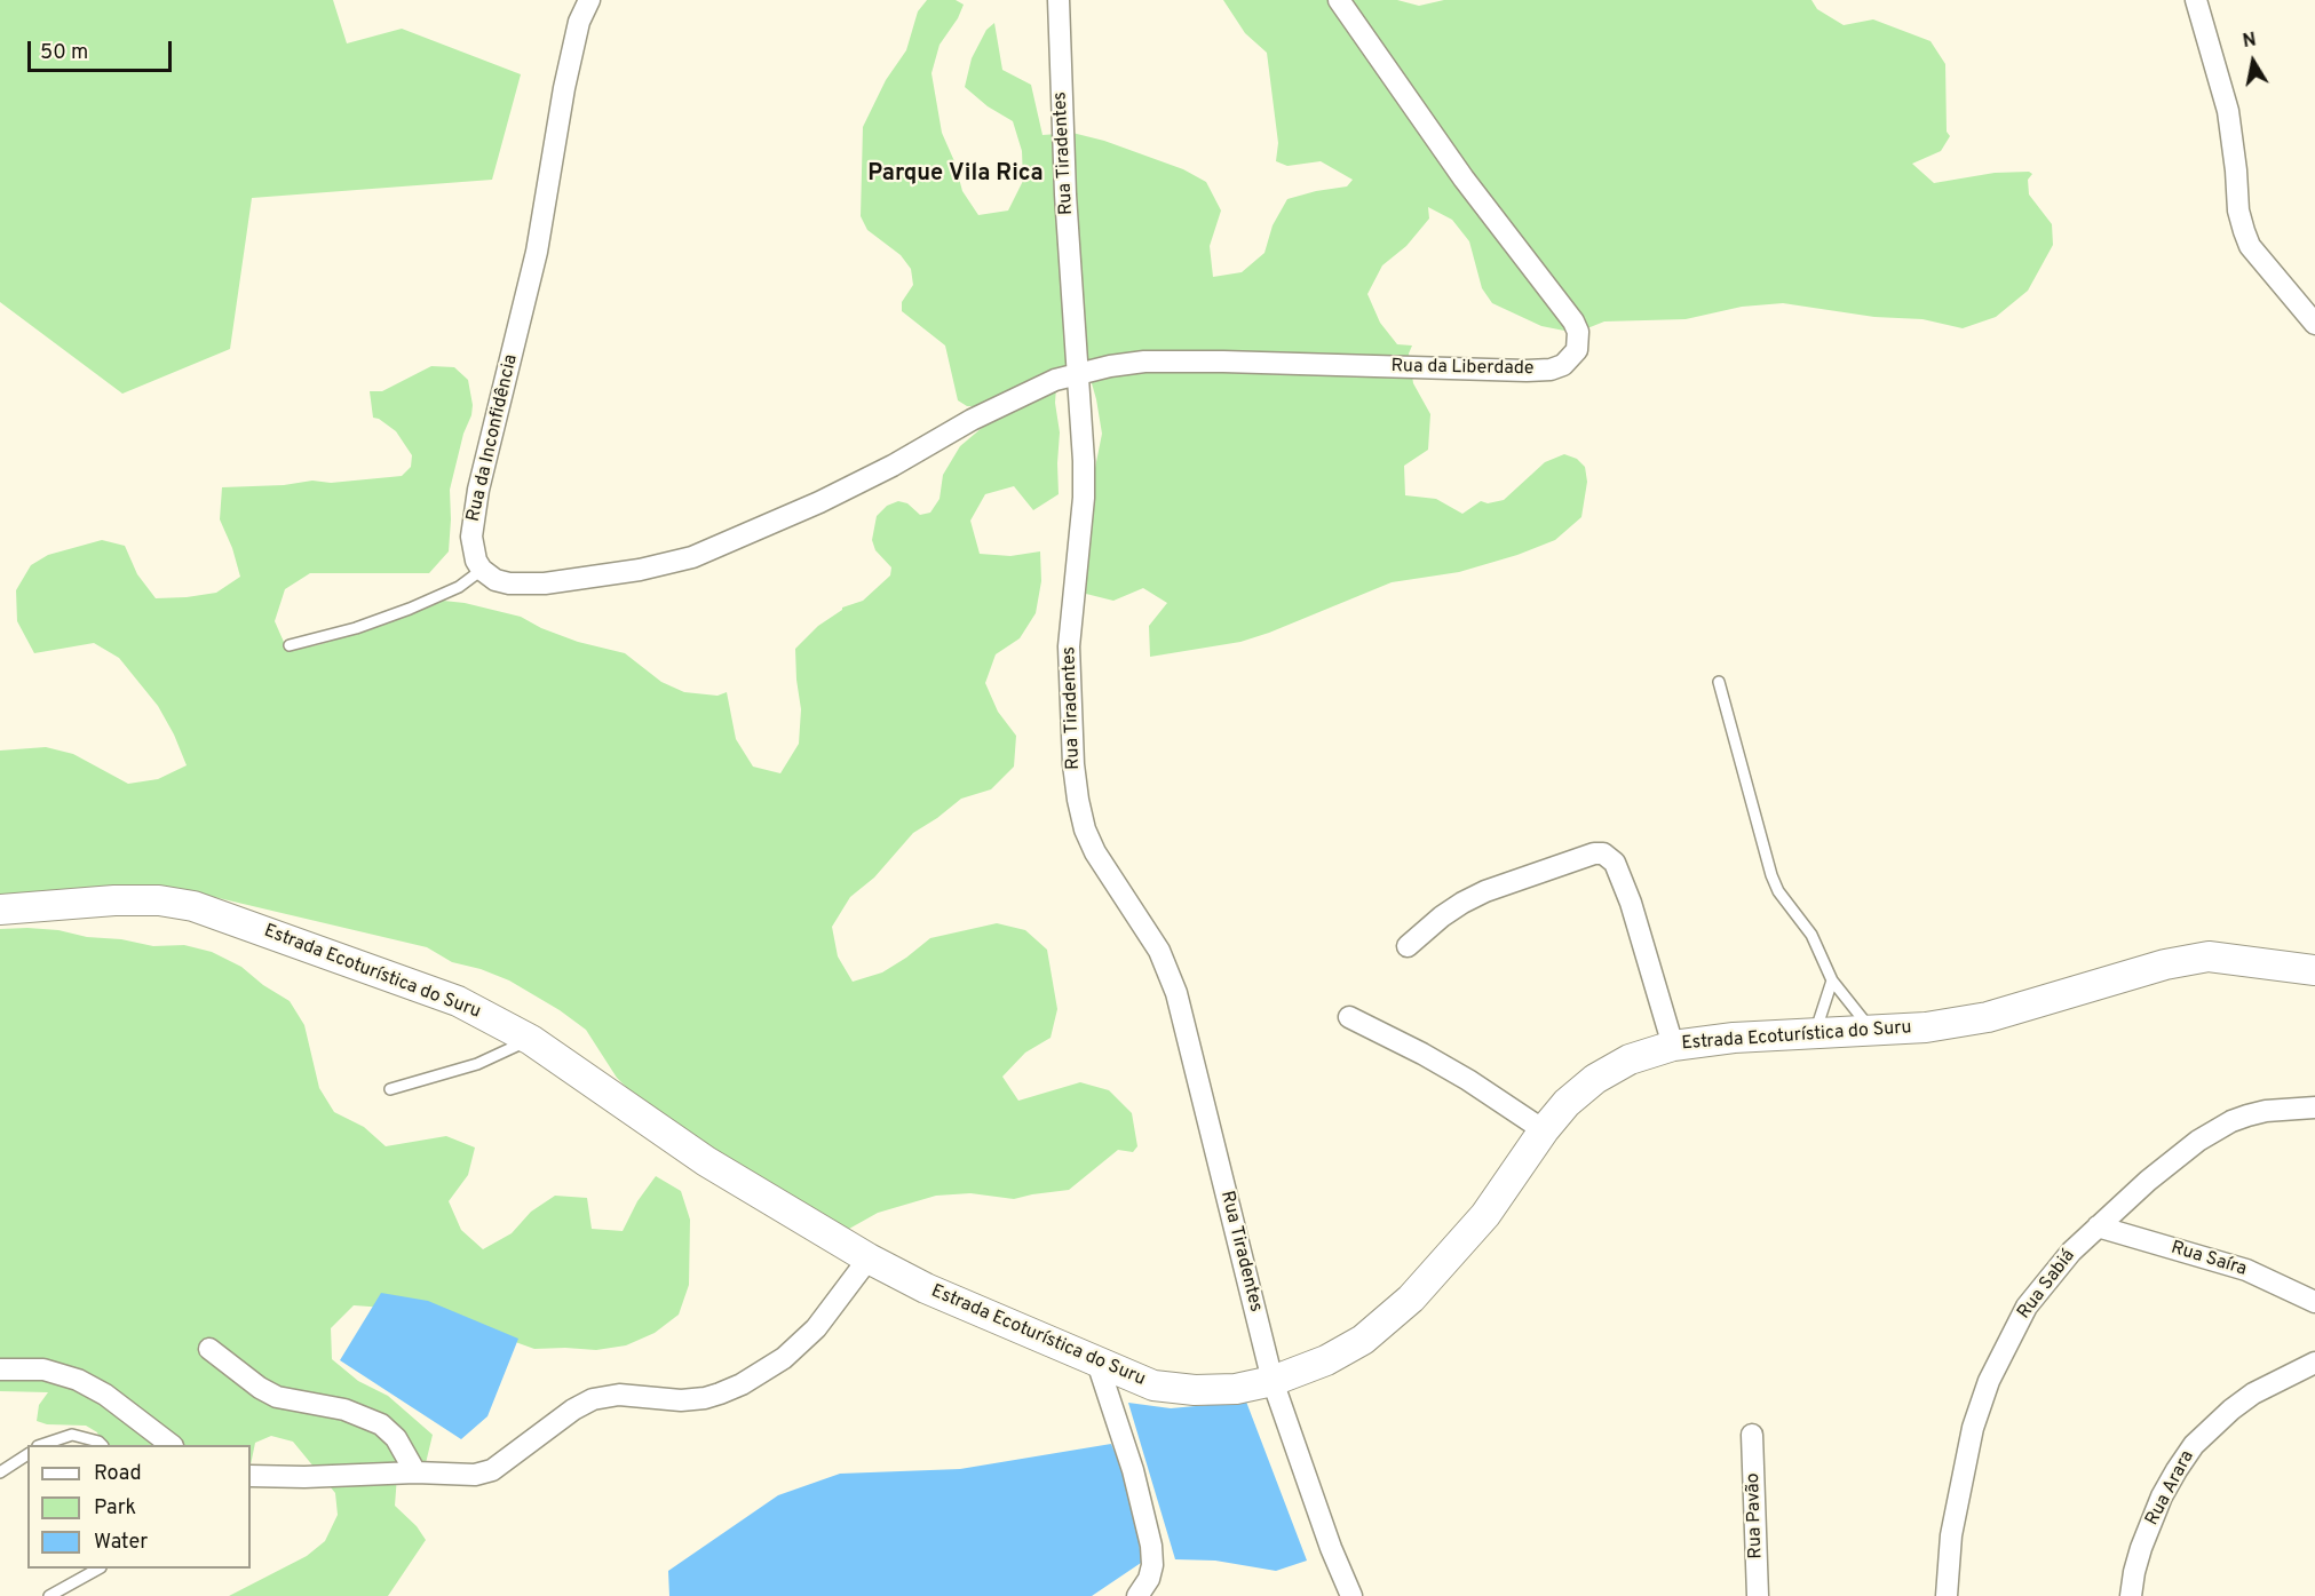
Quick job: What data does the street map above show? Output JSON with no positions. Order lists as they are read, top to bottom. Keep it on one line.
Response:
{"streets":{"main road":["Estrada Ecoturística do Suru"],"street":["Rua Tiradentes","Rua da Liberdade","Rua da Inconfidência","Rua Saíra","Rua Sabiá","Rua Arara","Rua Pavão"]},"crossings":[["Rua Tiradentes","Rua da Liberdade"],["Rua Tiradentes","Estrada Ecoturística do Suru"],["Rua Saíra","Rua Sabiá"]],"districts":["Parque Vila Rica"],"legend":["Road","Park","Water"],"scale_bar":"50 m","north":"top"}
